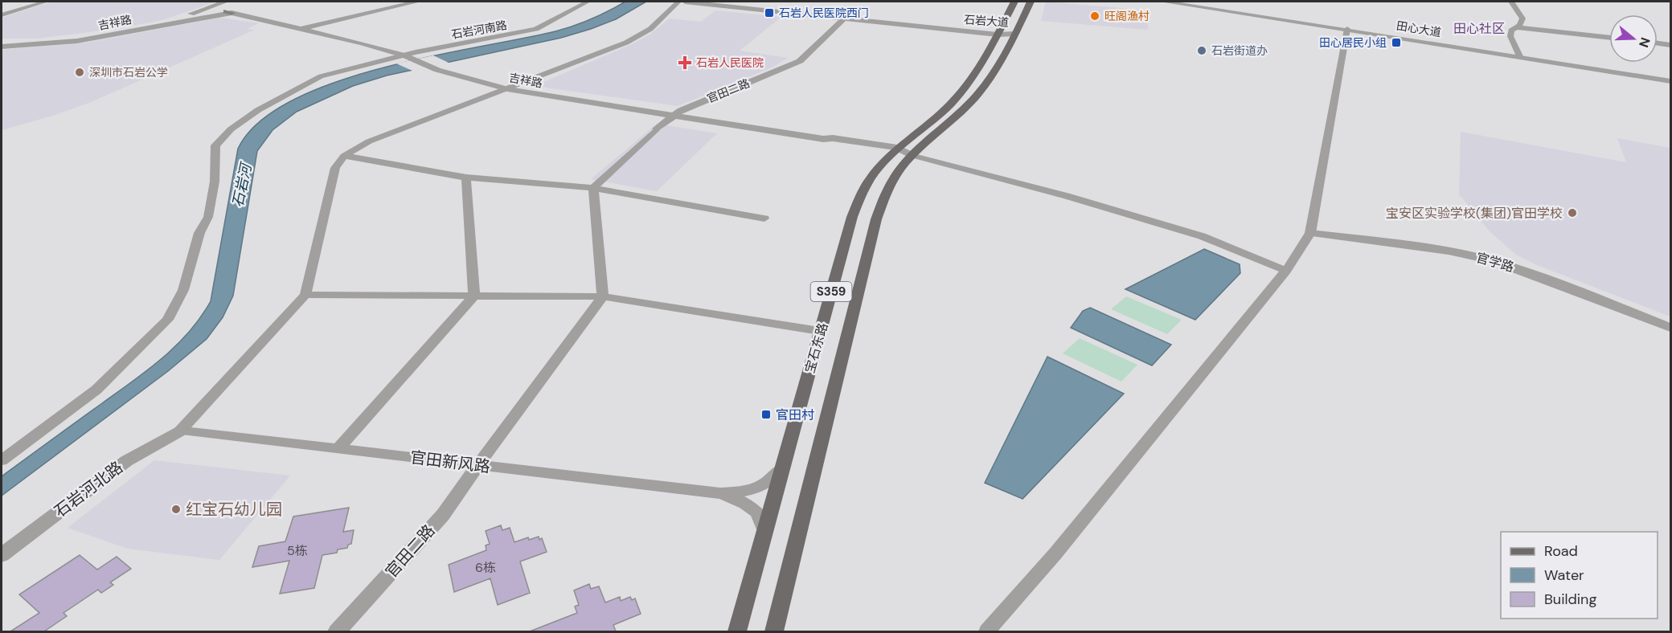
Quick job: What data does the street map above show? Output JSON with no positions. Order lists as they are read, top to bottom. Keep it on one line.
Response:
{"streets":{"main road":["S359","宝石东路"],"street":["石岩大道","吉祥路","田心大道","石岩河南路","官田二路","官学路","官田新风路","石岩河北路"]},"crossings":[["石岩大道","官田二路"],["石岩大道","宝石东路"],["吉祥路","石岩河南路"],["吉祥路","官田二路"],["吉祥路","宝石东路"],["官田二路","官田新风路"],["宝石东路","官田新风路"],["官田新风路","石岩河北路"]],"districts":["田心社区"],"water":["石岩河"],"places":{"transit":["石岩人民医院西门","田心居民小组","官田村"],"other":["旺阁渔村","石岩街道办","深圳市石岩公学","宝安区实验学校(集团)官田学校","红宝石幼儿园"],"health":["石岩人民医院"]},"house_numbers":["5栋","6栋"],"legend":["Road","Water","Building"],"north":"right"}
